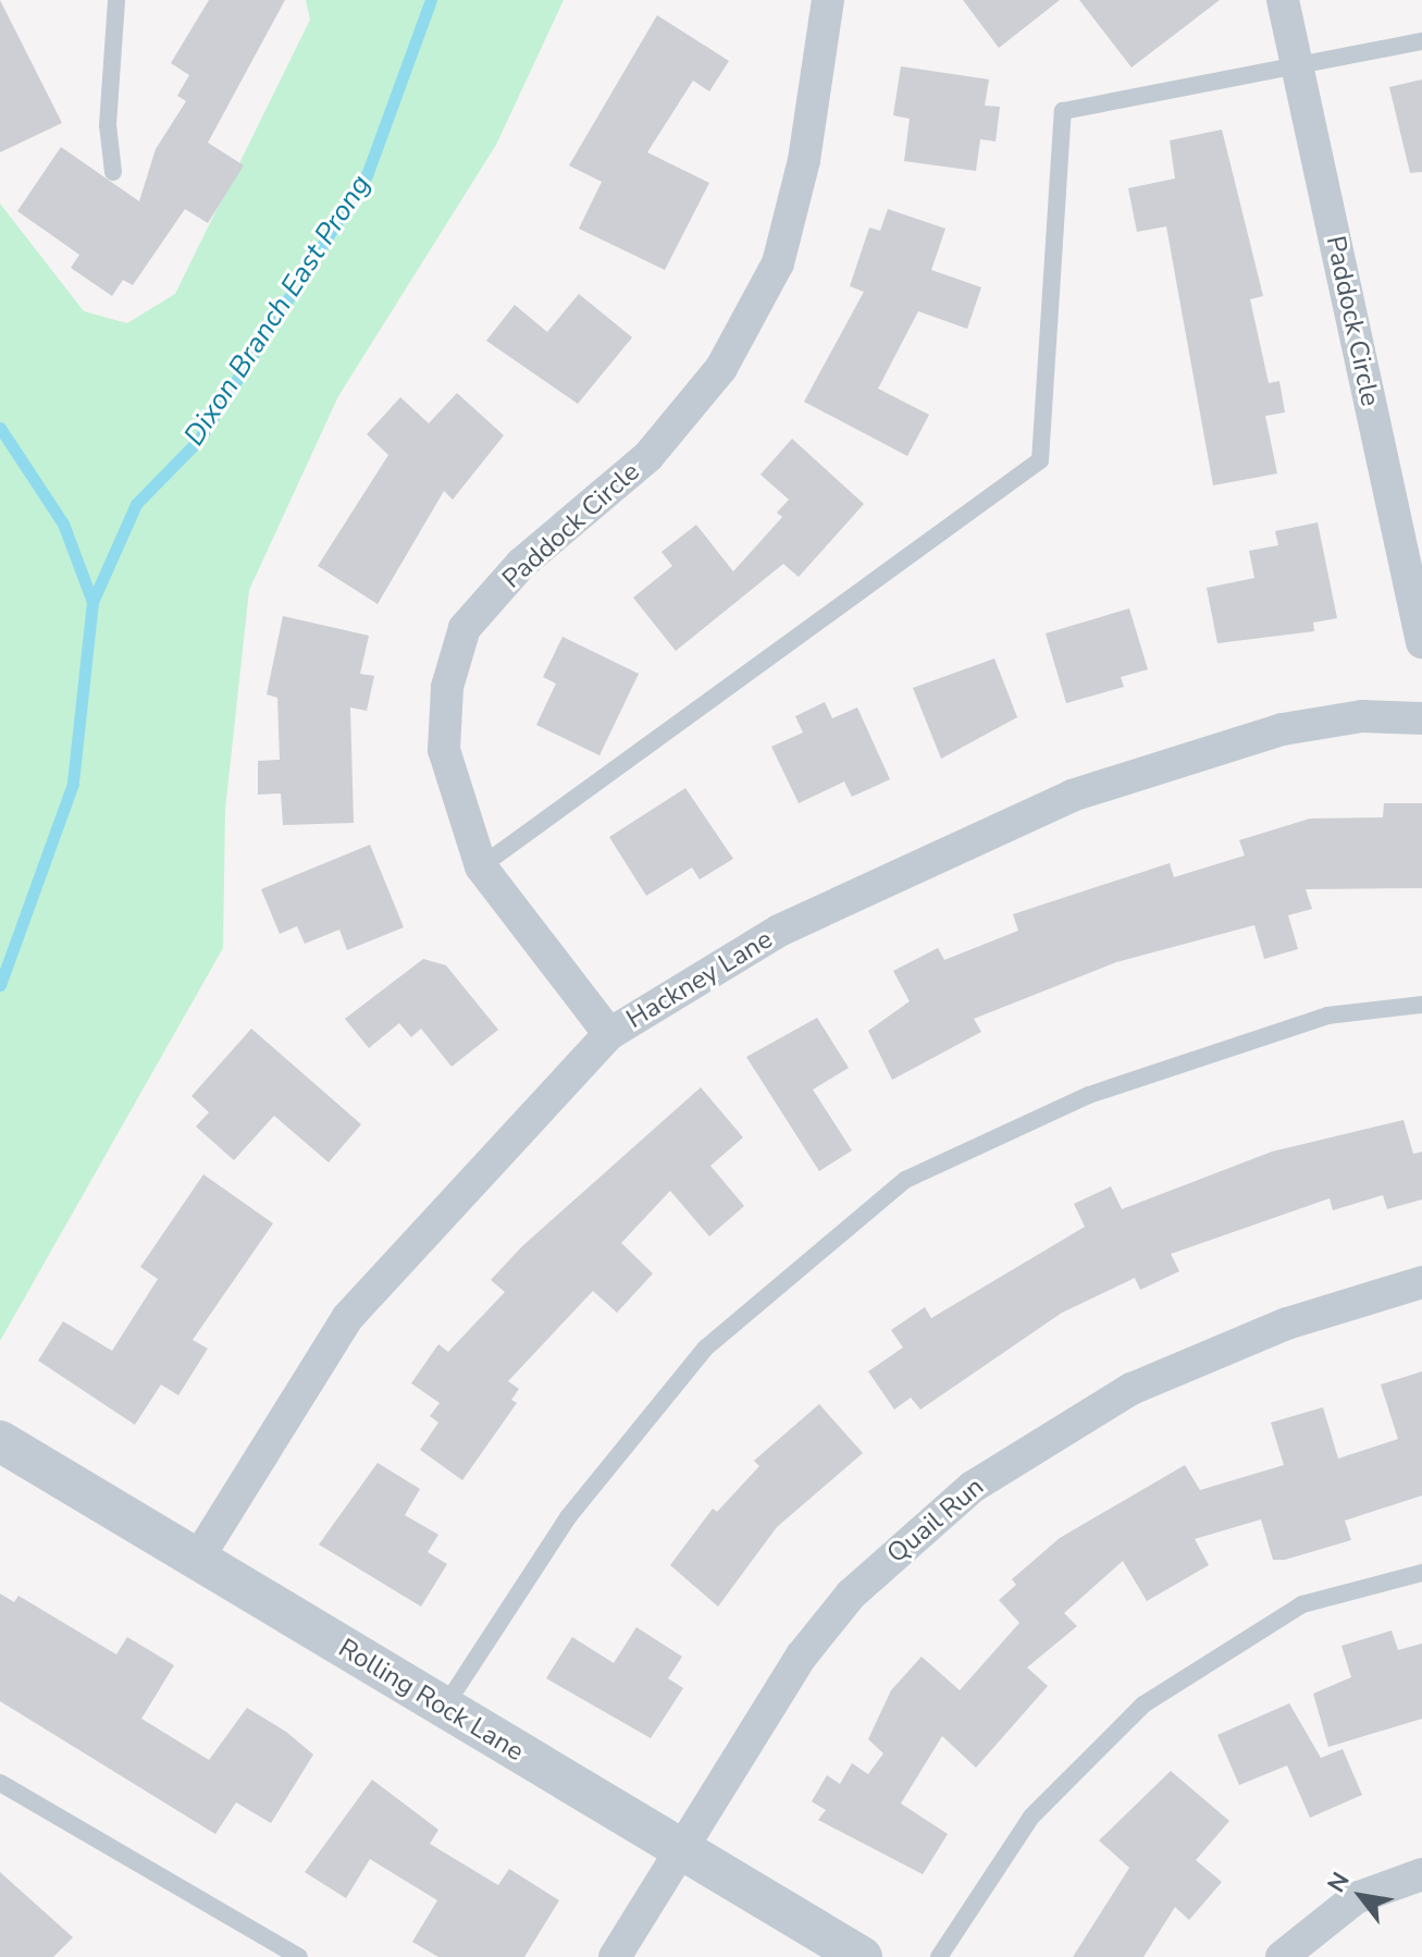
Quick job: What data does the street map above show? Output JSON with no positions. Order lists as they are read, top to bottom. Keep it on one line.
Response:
{"streets":{"street":["Paddock Circle","Hackney Lane","Quail Run","Rolling Rock Lane"]},"crossings":[["Paddock Circle","Hackney Lane"],["Hackney Lane","Rolling Rock Lane"],["Quail Run","Rolling Rock Lane"]],"water":["Dixon Branch East Prong"],"north":"top left"}
